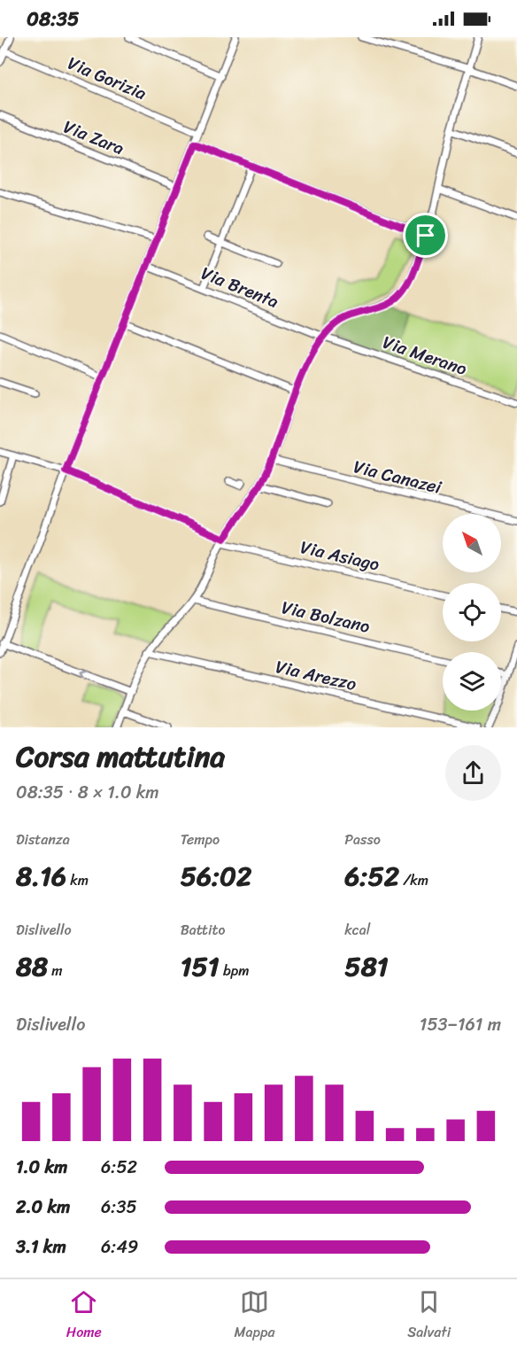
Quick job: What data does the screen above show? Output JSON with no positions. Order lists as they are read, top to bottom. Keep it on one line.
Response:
{"streets":{"street":["Via Gorizia","Via Zara","Via Brenta","Via Merano","Via Canazei","Via Asiago","Via Bolzano","Via Arezzo"]},"crossings":[["Via Brenta","Via Merano"]],"north":"top left","page":{"status":"08:35","heading":["Corsa mattutina","08:35 · 8 × 1.0 km"],"stats":[["Distanza","8.16 km"],["Tempo","56:02"],["Passo","6:52 /km"],["Dislivello","88 m"],["Battito","151 bpm"],["kcal","581"]],"chart":["Dislivello","153–161 m"],"list":[{"name":"1.0 km","note":"6:52"},{"name":"2.0 km","note":"6:35"},{"name":"3.1 km","note":"6:49"}],"tabs":["Home","Mappa","Salvati"]}}
